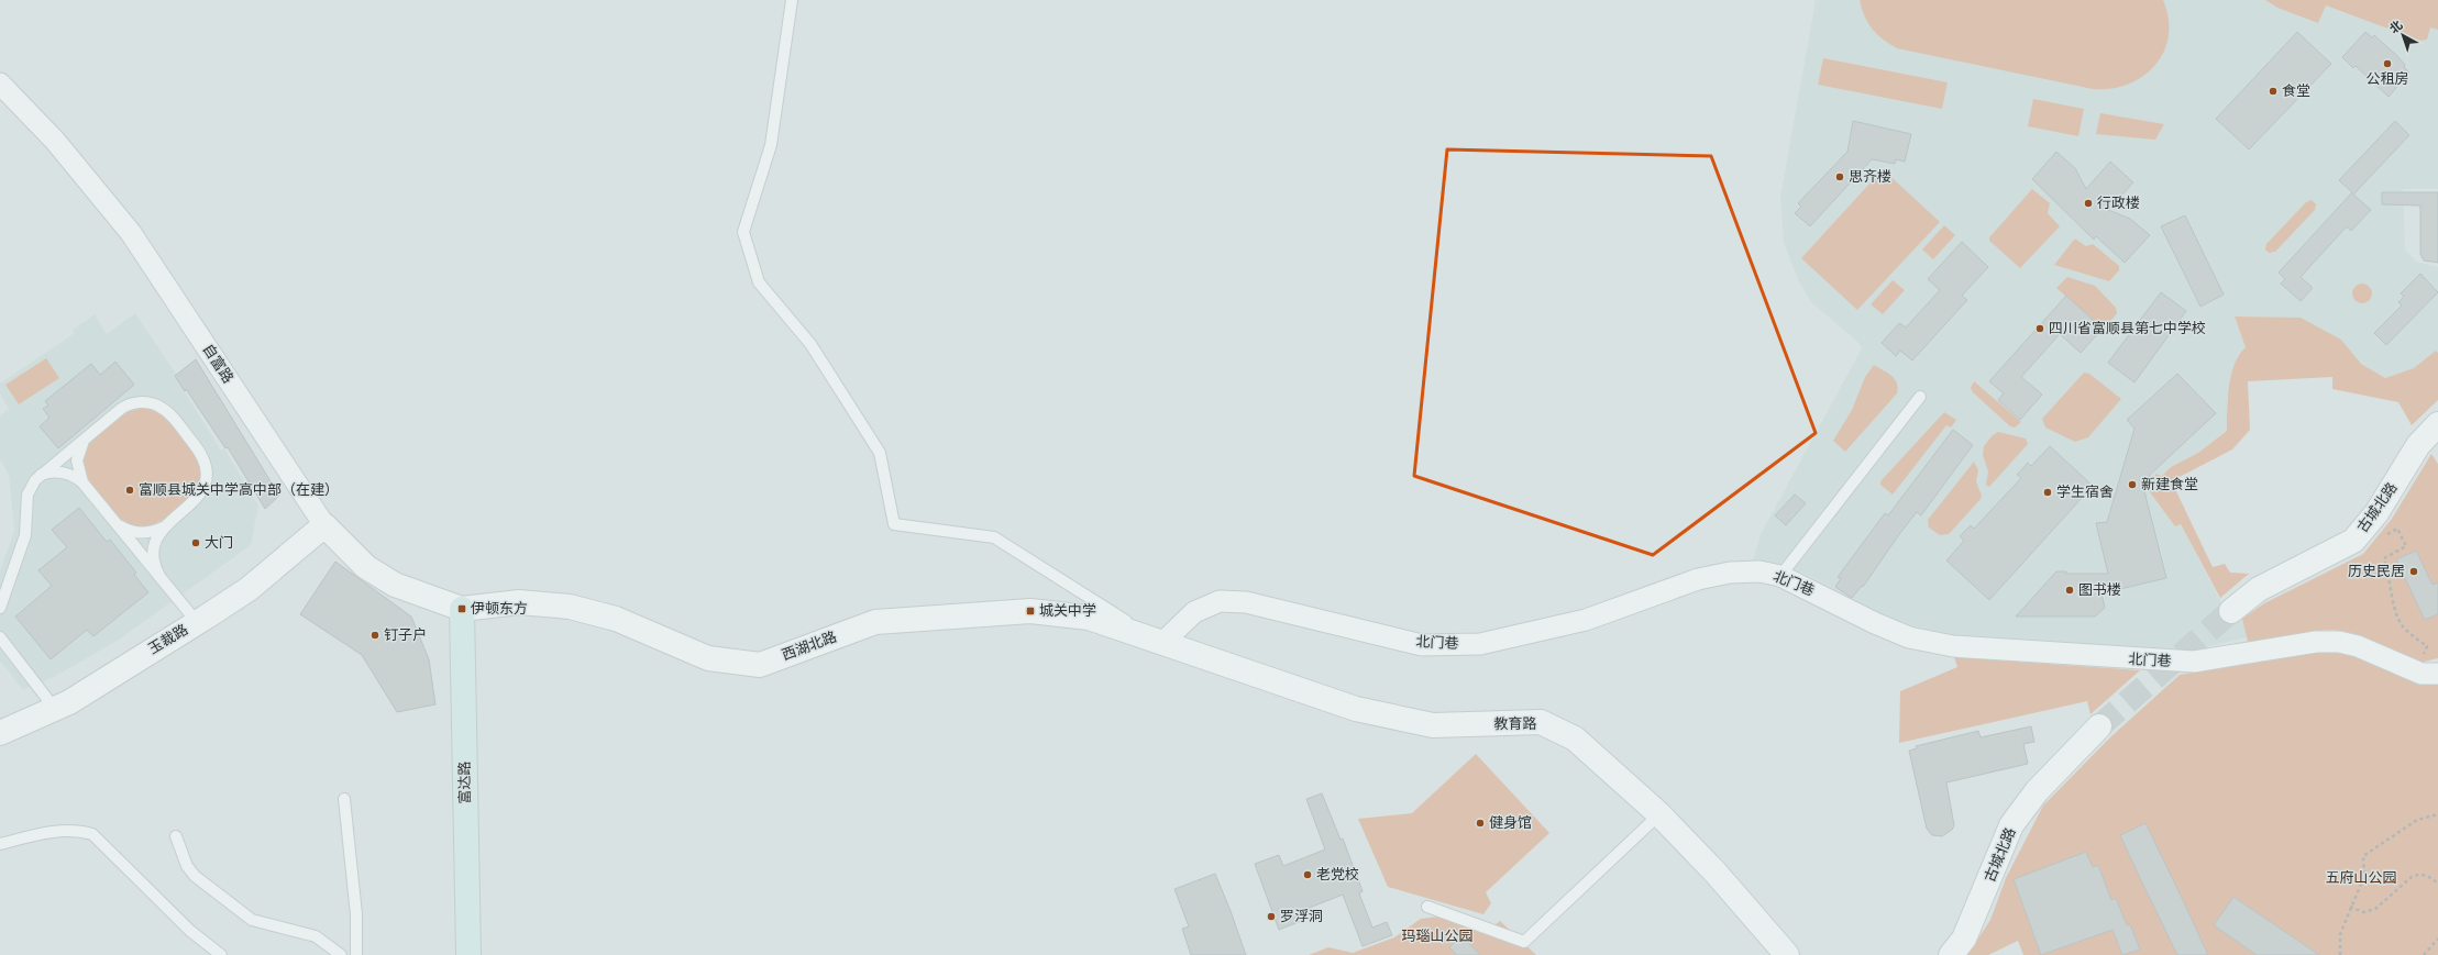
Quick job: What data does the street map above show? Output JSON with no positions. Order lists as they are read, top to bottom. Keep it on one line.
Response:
{"streets":{"main road":["富达路"],"street":["自富路","古城北路","北门巷","玉裁路","西湖北路","教育路"]},"crossings":[["自富路","玉裁路"],["自富路","西湖北路"],["自富路","富达路"],["北门巷","西湖北路"],["北门巷","教育路"],["西湖北路","教育路"],["西湖北路","富达路"]],"parks":["五府山公园","玛瑙山公园"],"places":{"other":["公租房","食堂","思齐楼","行政楼","四川省富顺县第七中学校","新建食堂","富顺县城关中学高中部（在建）","学生宿舍","大门","历史民居","图书楼","钉子户","健身馆","老党校","罗浮洞"],"transit":["伊顿东方","城关中学"]},"north":"top left"}
